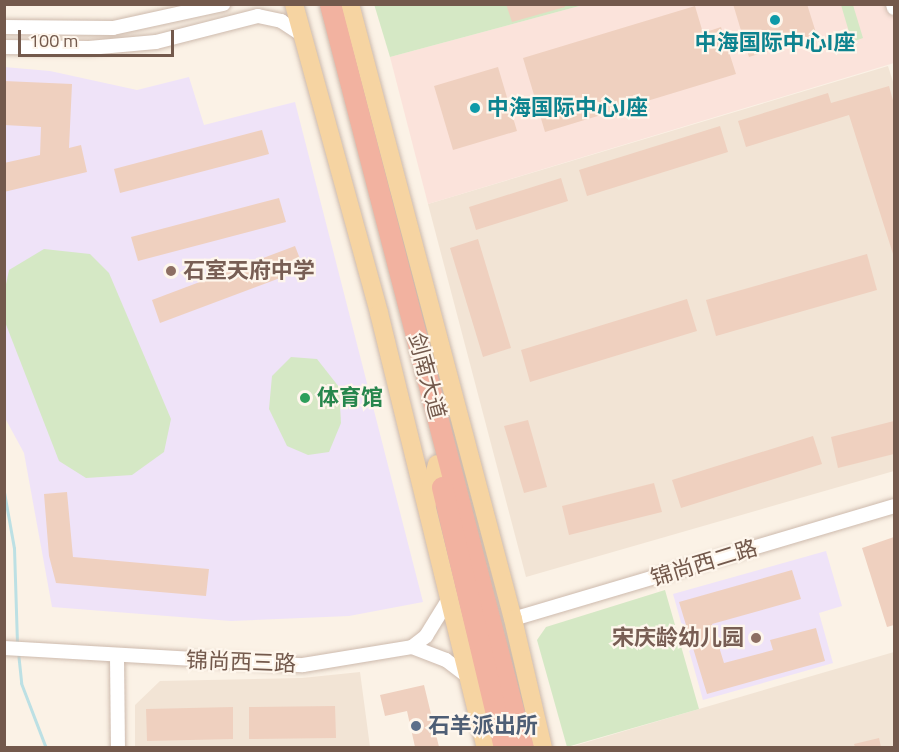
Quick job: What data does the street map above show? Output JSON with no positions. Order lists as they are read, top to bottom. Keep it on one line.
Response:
{"streets":{"highway":["剑南大道"],"street":["锦尚西二路","锦尚西三路"]},"places":["中海国际中心I座","中海国际中心J座","石室天府中学","体育馆","宋庆龄幼儿园","石羊派出所"],"scale_bar":"100 m"}
